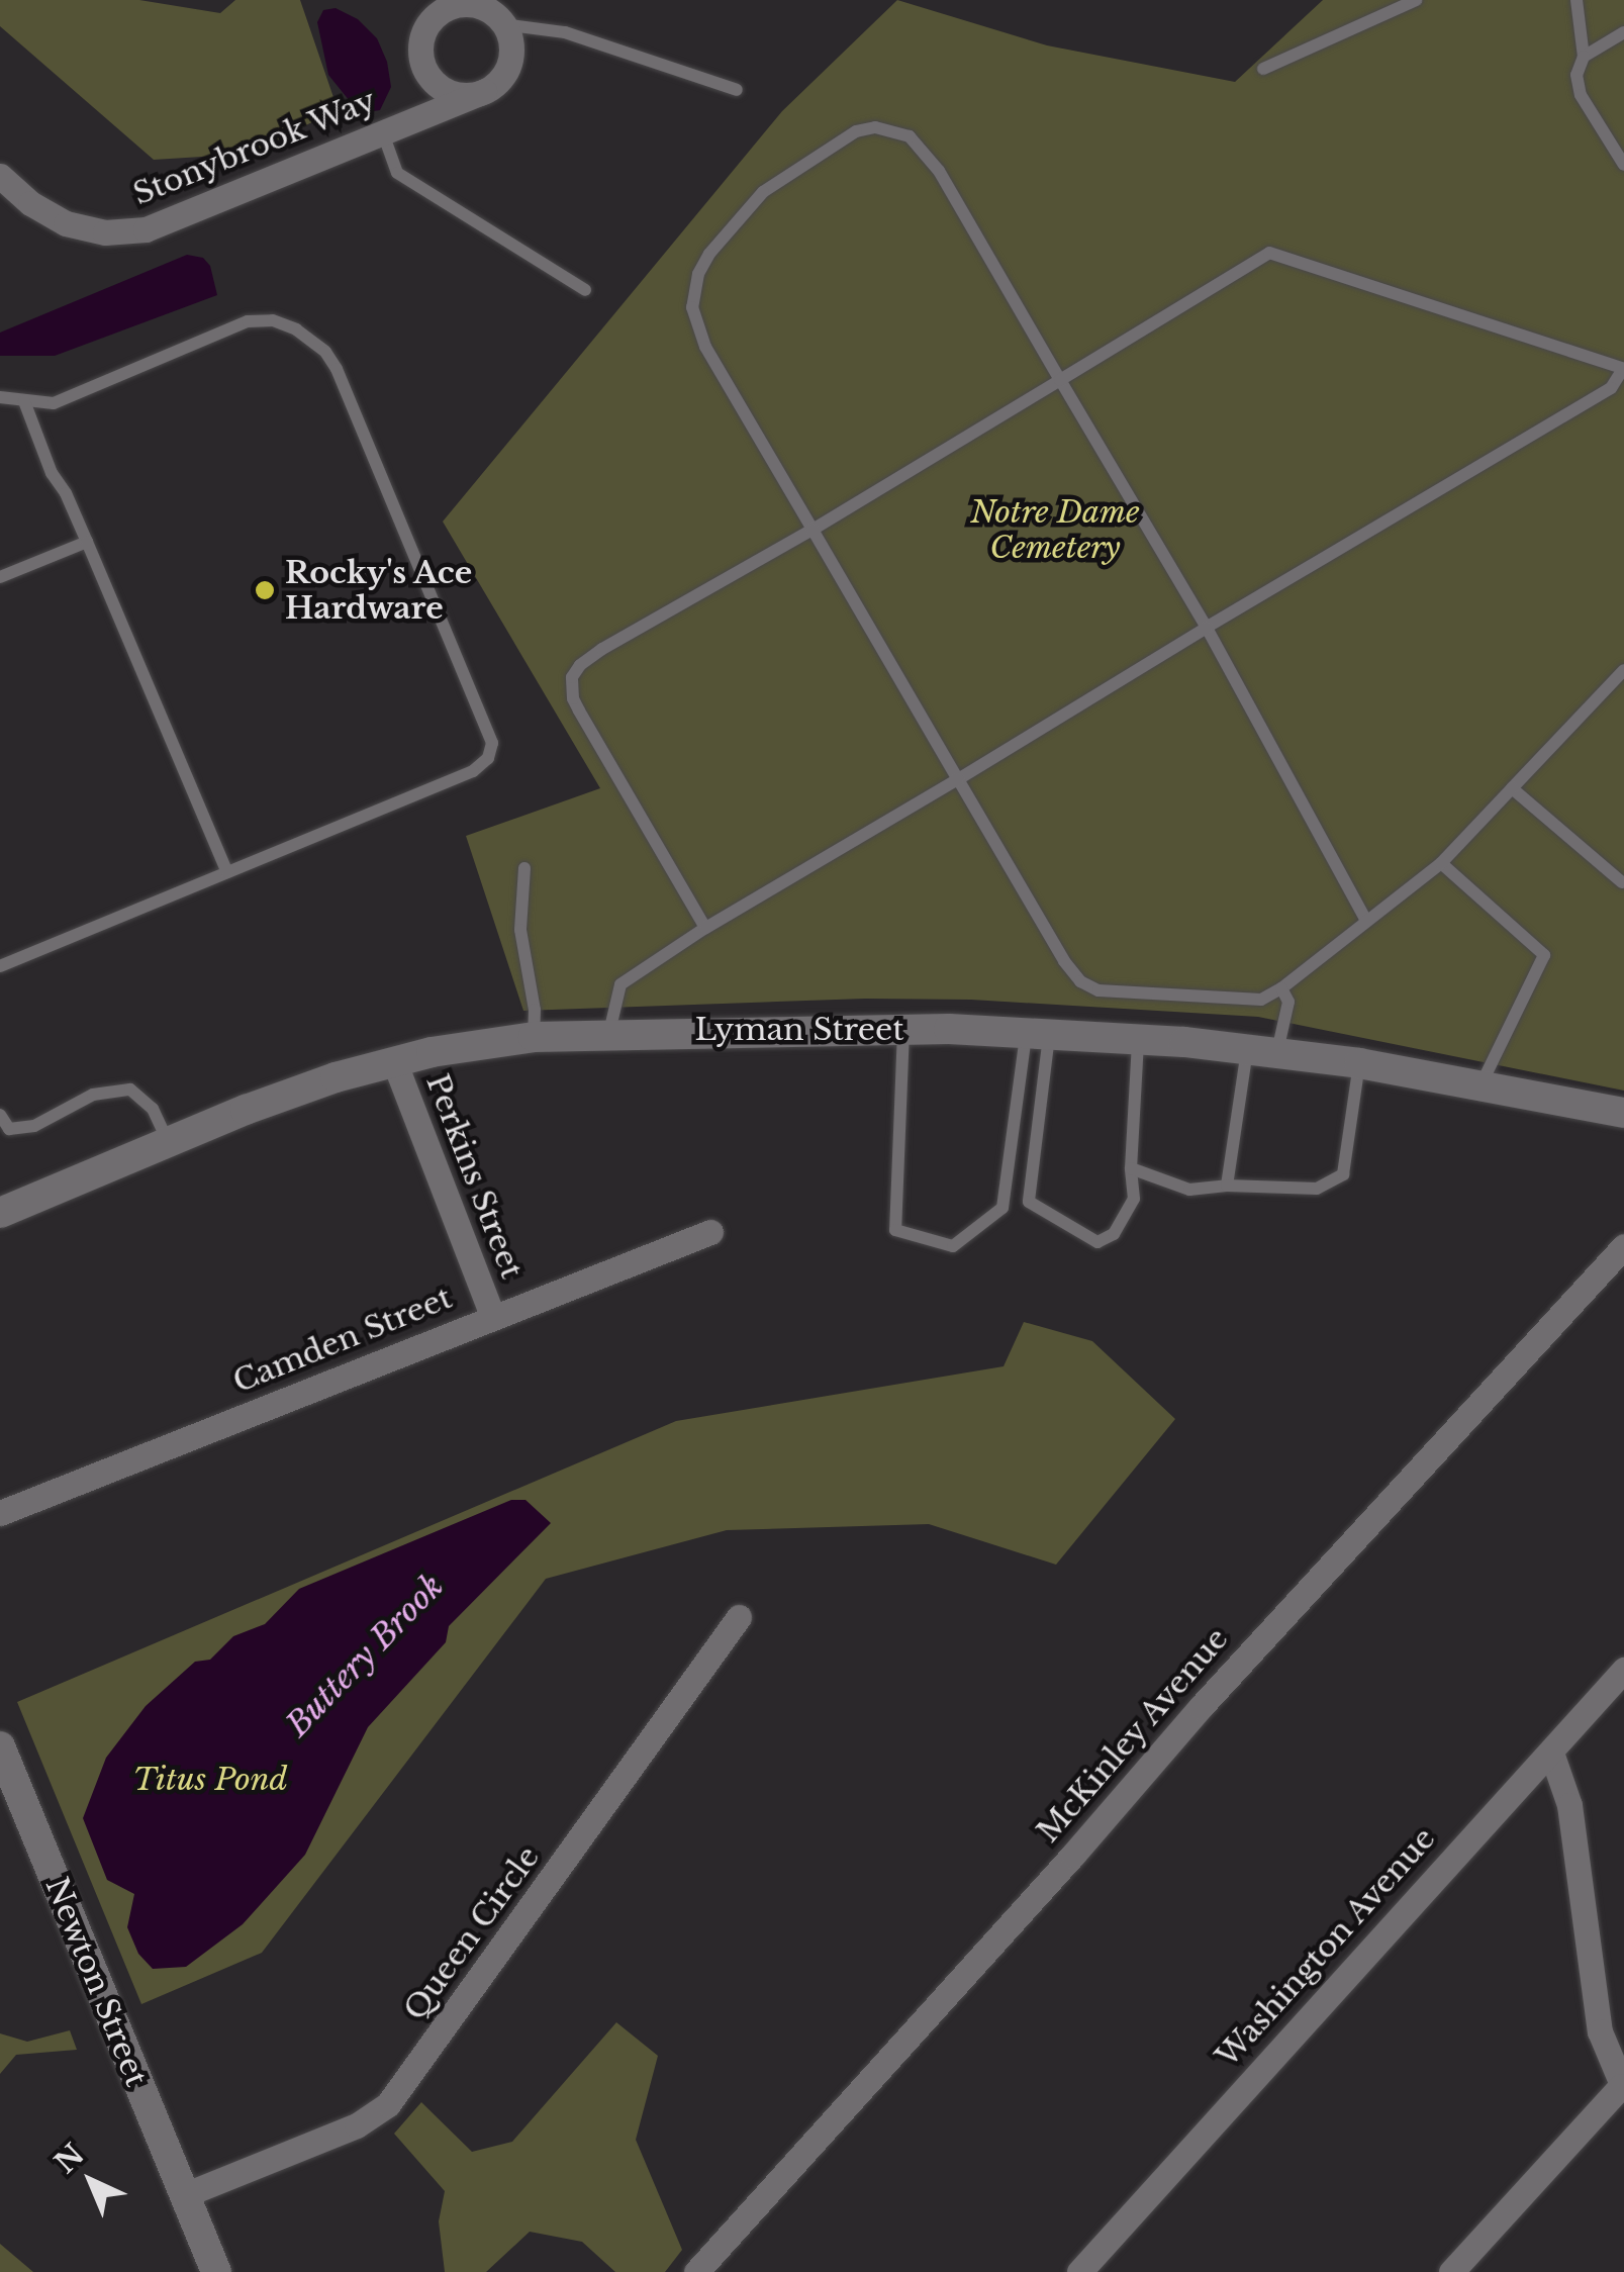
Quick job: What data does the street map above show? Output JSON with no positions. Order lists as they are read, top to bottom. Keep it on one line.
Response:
{"streets":{"main road":["Lyman Street","Newton Street"],"street":["Stonybrook Way","Perkins Street","Camden Street","McKinley Avenue","Queen Circle","Washington Avenue"]},"crossings":[["Lyman Street","Perkins Street"],["Perkins Street","Camden Street"],["Queen Circle","Newton Street"]],"water":["Buttery Brook"],"parks":["Notre Dame Cemetery","Titus Pond"],"places":["Rocky's Ace Hardware"],"north":"top left"}
